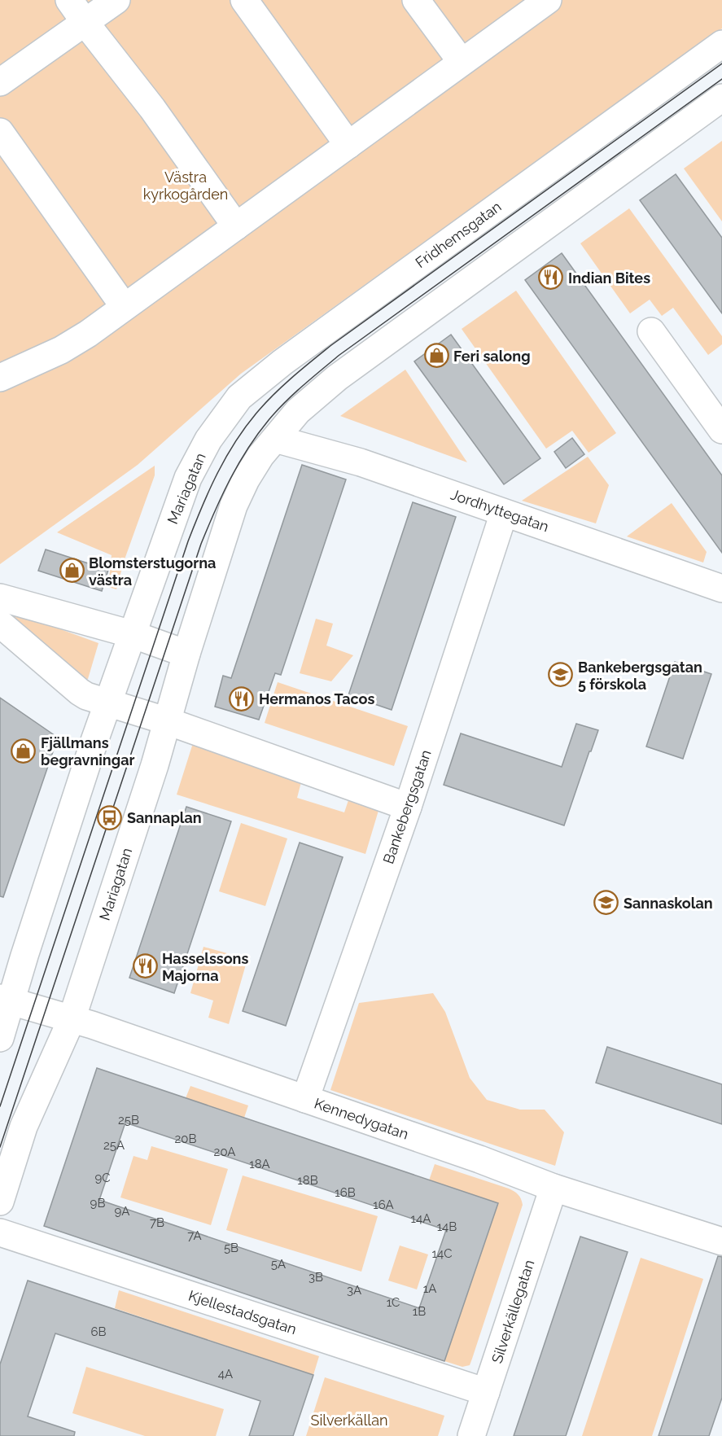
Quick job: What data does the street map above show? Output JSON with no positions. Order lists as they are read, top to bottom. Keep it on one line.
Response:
{"streets":{"street":["Fridhemsgatan","Mariagatan","Jordhyttegatan","Bankebergsgatan","Kennedygatan","Silverkällegatan","Kjellestadsgatan"]},"crossings":[["Fridhemsgatan","Mariagatan"],["Mariagatan","Jordhyttegatan"],["Mariagatan","Kennedygatan"],["Jordhyttegatan","Bankebergsgatan"],["Bankebergsgatan","Kennedygatan"],["Kennedygatan","Silverkällegatan"],["Silverkällegatan","Kjellestadsgatan"]],"parks":["Västra kyrkogården","Silverkällan"],"places":{"restaurant":["Indian Bites","Hermanos Tacos","Hasselssons Majorna"],"shop":["Feri salong","Blomsterstugorna västra","Fjällmans begravningar"],"school or university":["Bankebergsgatan 5 förskola","Sannaskolan"],"bus stop":["Sannaplan"]},"house_numbers":["25B","20B","25A","20A","18A","9C","18B","16B","9B","16A","9A","14A","7B","14B","7A","5B","14C","5A","3B","1A","3A","1C","1B","6B","4A"]}
